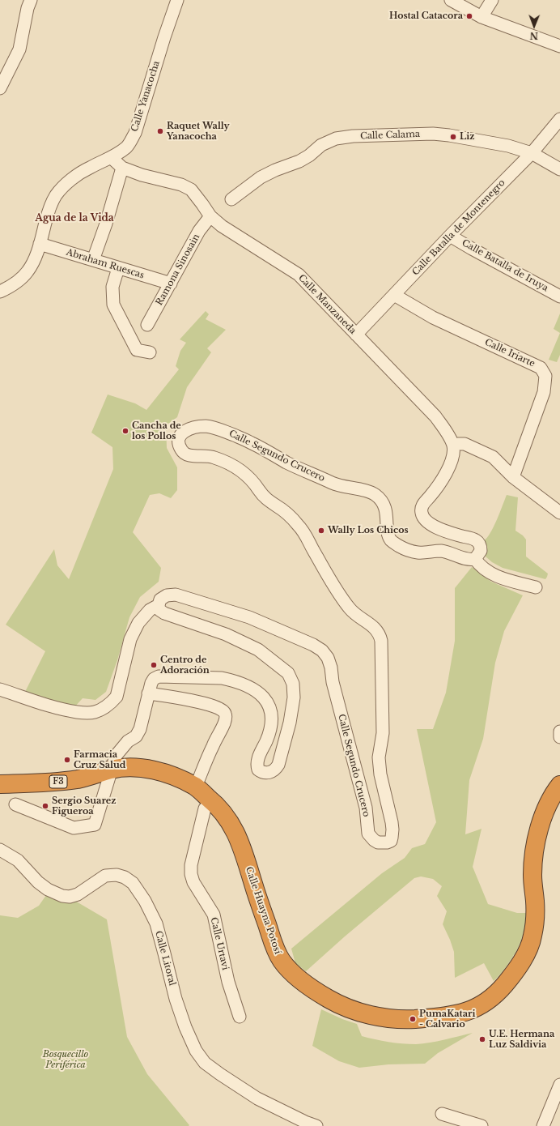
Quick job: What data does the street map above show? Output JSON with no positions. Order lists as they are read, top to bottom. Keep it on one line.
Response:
{"streets":{"highway":["F3","Calle Huayna Potosí"],"street":["Calle Yanacocha","Calle Calama","Calle Batalla de Montenegro","Abraham Ruescas","Calle Batalla de Iruya","Ramona Sinosain","Calle Manzaneda","Calle Iriarte","Calle Segundo Crucero","Calle Urtavi","Calle Litoral"]},"crossings":[["Calle Yanacocha","Abraham Ruescas"],["Calle Yanacocha","Calle Manzaneda"],["Calle Calama","Calle Batalla de Montenegro"],["Calle Batalla de Montenegro","Calle Batalla de Iruya"],["Calle Batalla de Montenegro","Calle Manzaneda"],["Calle Batalla de Montenegro","Calle Iriarte"],["Abraham Ruescas","Ramona Sinosain"],["Ramona Sinosain","Calle Manzaneda"],["Calle Huayna Potosí","Calle Urtavi"]],"districts":["Agua de la Vida"],"parks":["Bosquecillo Periférica"],"places":["Hostal Catacora","Raquet Wally Yanacocha","Liz","Cancha de los Pollos","Wally Los Chicos","Centro de Adoración","Farmacia Cruz Salud","Sergio Suarez Figueroa","PumaKatari - Calvario","U.E. Hermana Luz Saldivia"],"north":"bottom"}
